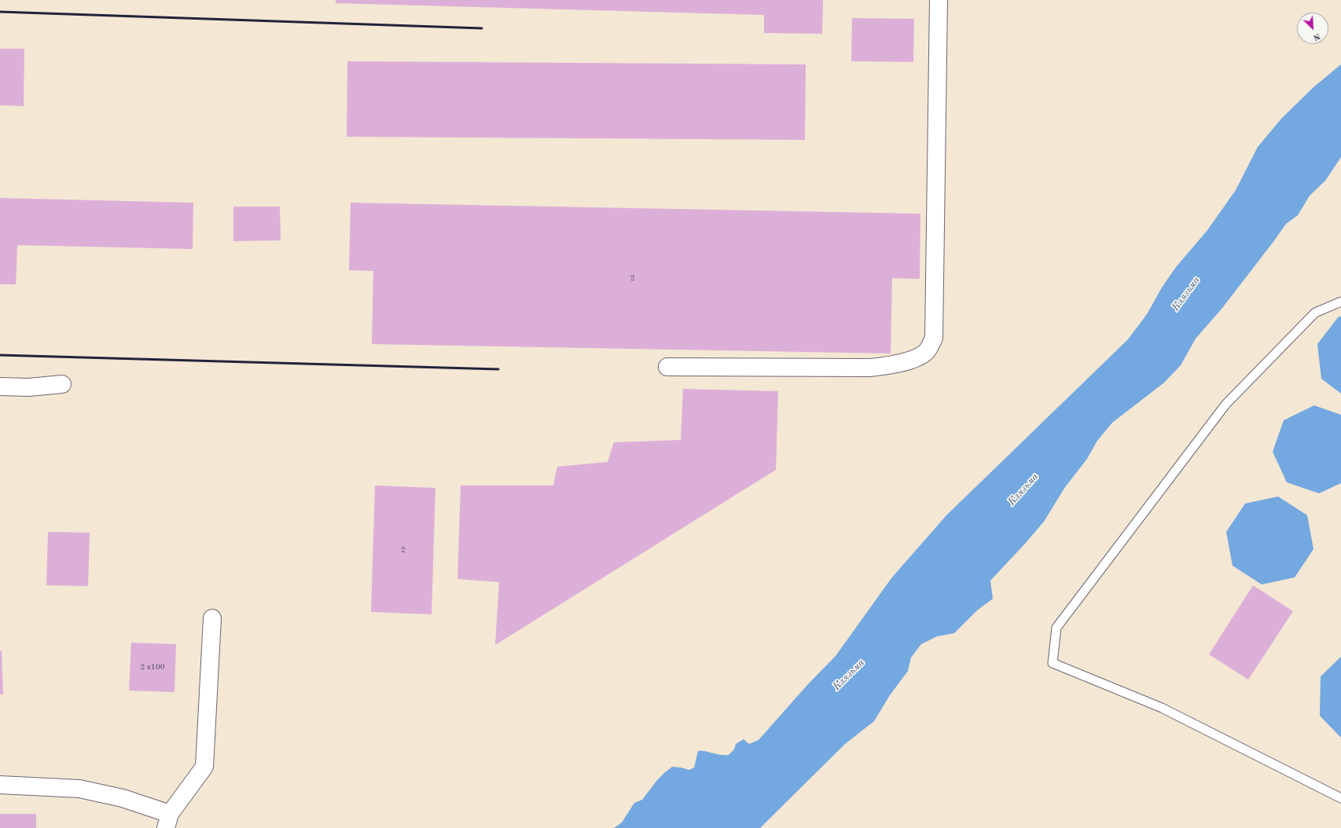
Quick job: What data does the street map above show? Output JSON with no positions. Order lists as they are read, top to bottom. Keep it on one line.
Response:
{"water":["Клязьма"],"house_numbers":["2","2","2 к100"],"north":"bottom right"}
